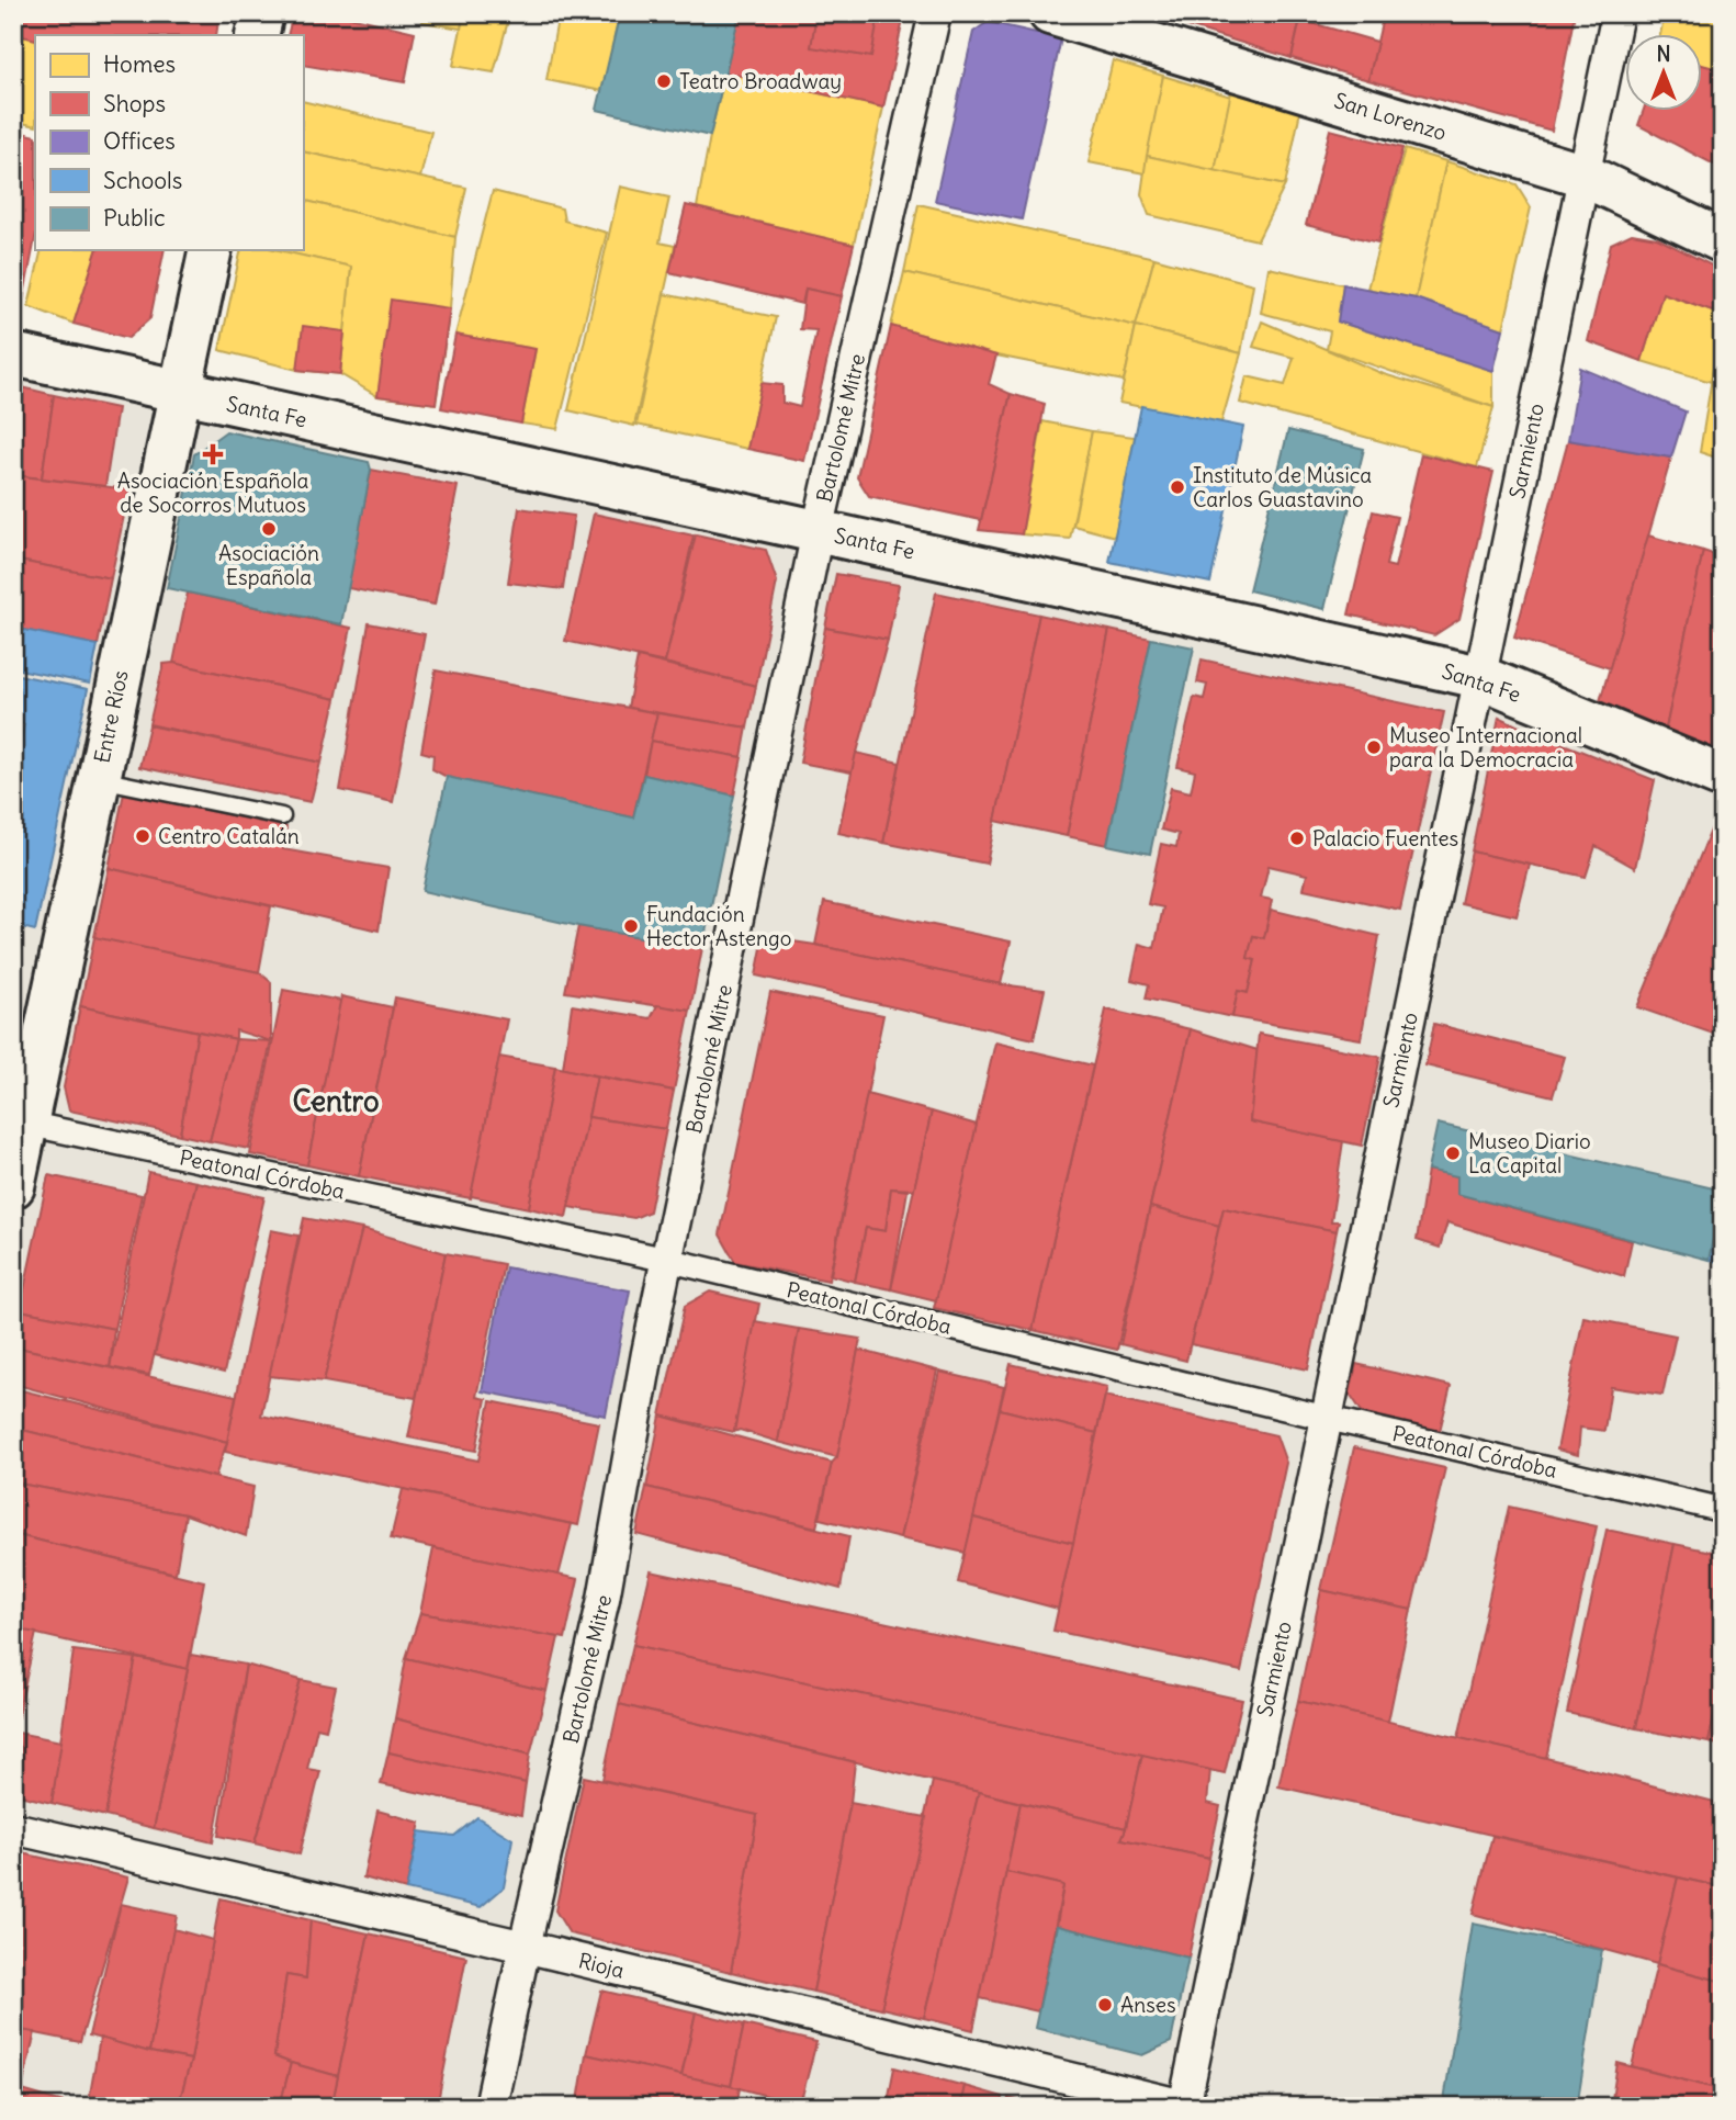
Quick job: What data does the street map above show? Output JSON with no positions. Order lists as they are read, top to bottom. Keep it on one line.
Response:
{"streets":{"main road":["San Lorenzo","Santa Fe","Entre Ríos"],"street":["Bartolomé Mitre","Sarmiento","Peatonal Córdoba","Rioja"]},"crossings":[["San Lorenzo","Sarmiento"],["Santa Fe","Bartolomé Mitre"],["Santa Fe","Sarmiento"],["Santa Fe","Entre Ríos"],["Bartolomé Mitre","Peatonal Córdoba"],["Bartolomé Mitre","Rioja"],["Sarmiento","Peatonal Córdoba"],["Sarmiento","Rioja"],["Entre Ríos","Peatonal Córdoba"]],"districts":["Centro"],"places":{"other":["Teatro Broadway","Instituto de Música Carlos Guastavino","Asociación Española","Museo Internacional para la Democracia","Centro Catalán","Palacio Fuentes","Fundación Hector Astengo","Museo Diario La Capital","Anses"],"health":["Asociación Española de Socorros Mutuos"]},"legend":["Homes","Shops","Offices","Schools","Public"],"north":"top"}
